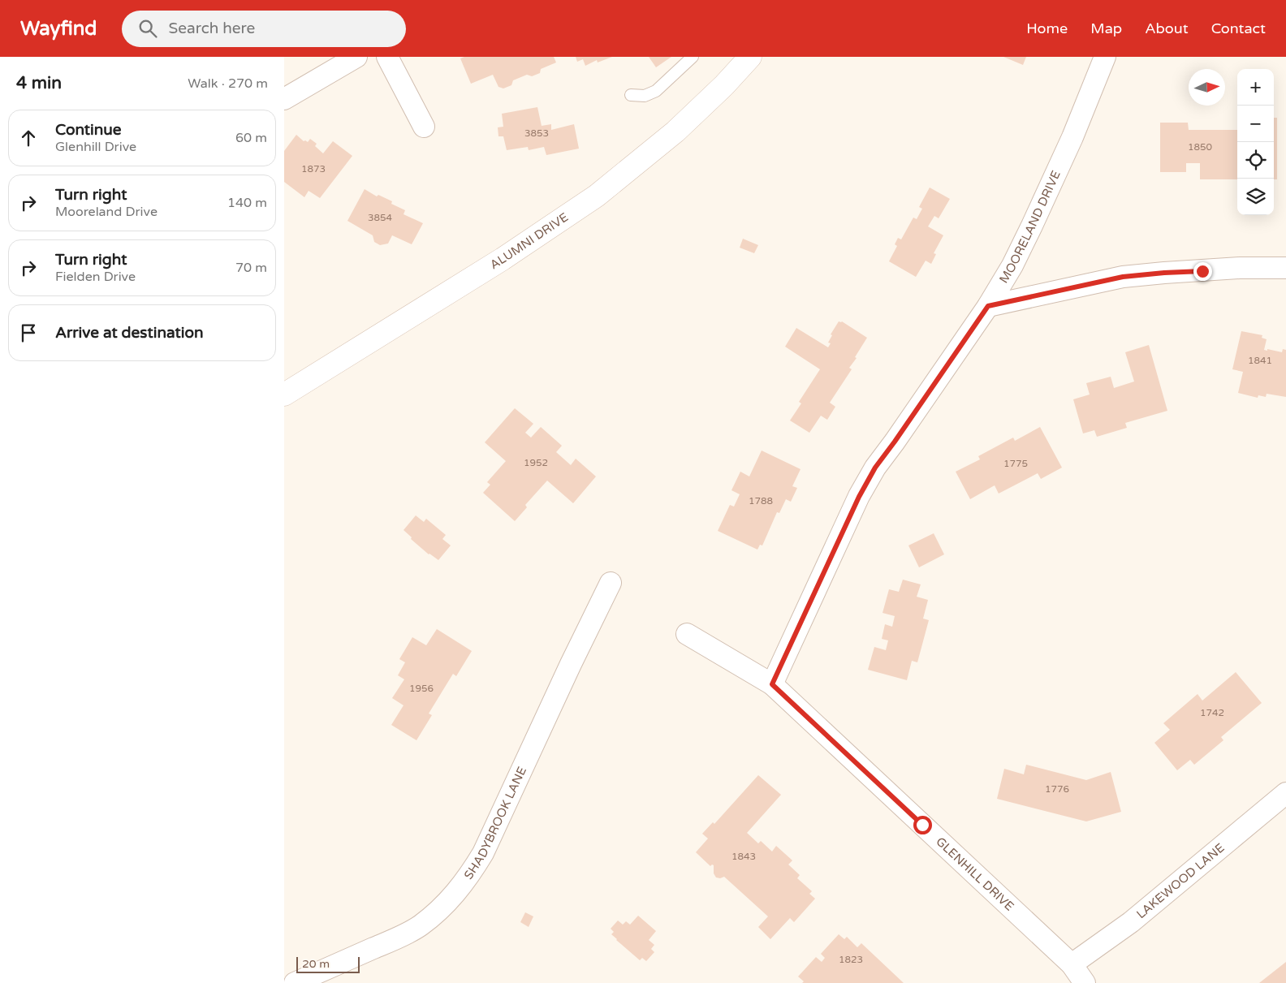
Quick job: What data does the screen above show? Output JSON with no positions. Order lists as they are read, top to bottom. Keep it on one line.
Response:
{"streets":{"main road":["ALUMNI DRIVE"],"street":["MOORELAND DRIVE","SHADYBROOK LANE","GLENHILL DRIVE","LAKEWOOD LANE"]},"crossings":[["MOORELAND DRIVE","GLENHILL DRIVE"],["GLENHILL DRIVE","LAKEWOOD LANE"]],"house_numbers":["3853","1850","1873","3854","1841","1952","1775","1788","1956","1742","1776","1843","1823"],"scale_bar":"20 m","north":"right","page":{"header":"Wayfind","search":"Search here","nav":["Home","Map","About","Contact"],"heading":["4 min","Walk · 270 m"],"map_buttons":["+","−"],"list":[["Continue","Glenhill Drive","60 m"],["Turn right","Mooreland Drive","140 m"],["Turn right","Fielden Drive","70 m"],"Arrive at destination"],"scale":"20 m"}}
